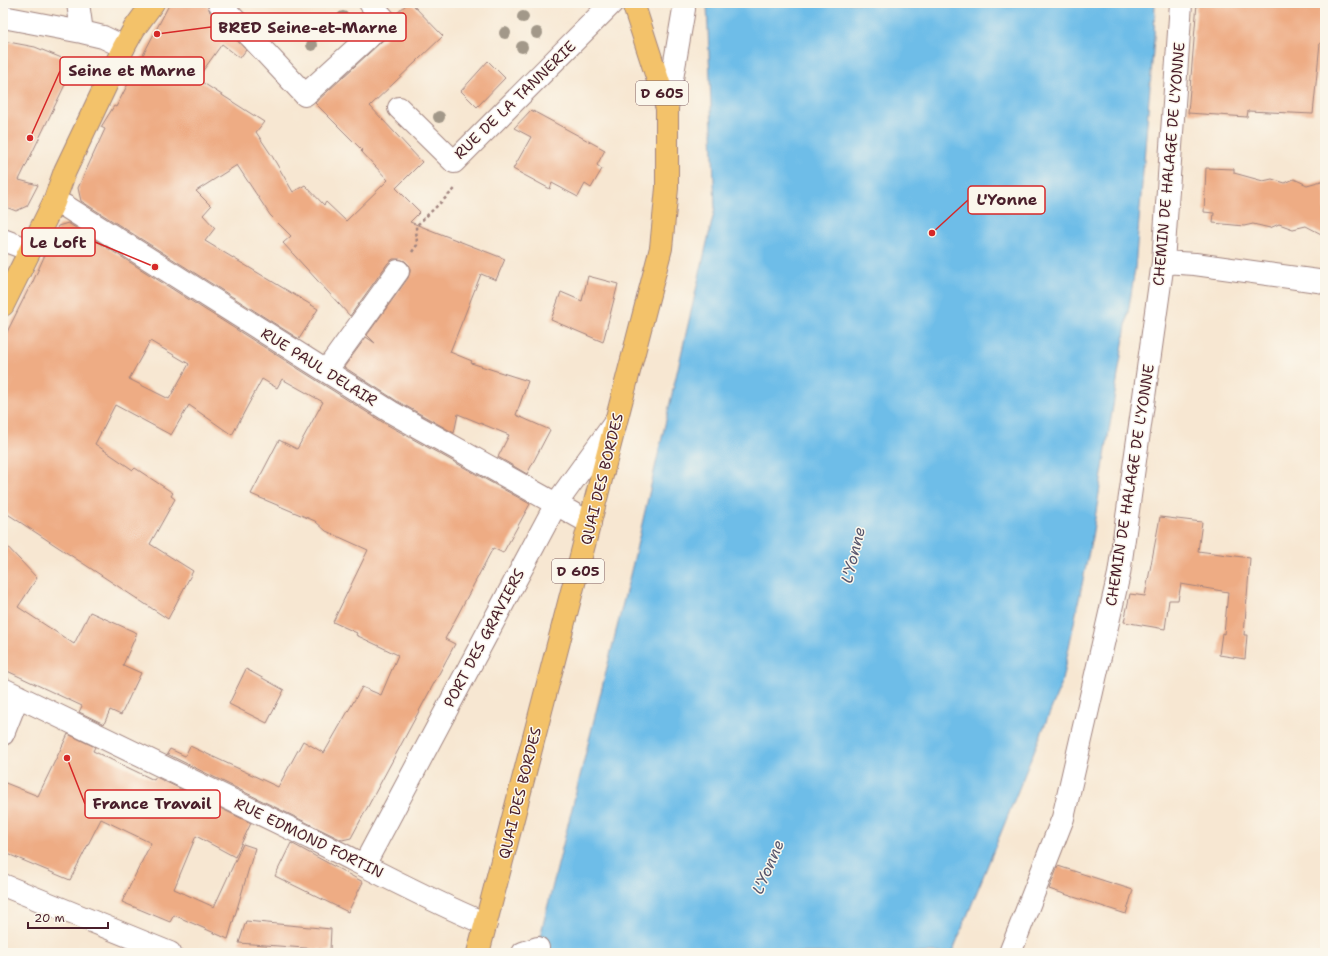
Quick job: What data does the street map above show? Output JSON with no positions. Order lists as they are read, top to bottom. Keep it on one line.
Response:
{"streets":{"main road":["D 605","QUAI DES BORDES"],"street":["RUE DE LA TANNERIE","CHEMIN DE HALAGE DE L'YONNE","RUE PAUL DELAIR","PORT DES GRAVIERS","RUE EDMOND FORTIN"]},"crossings":[["RUE PAUL DELAIR","QUAI DES BORDES"],["RUE PAUL DELAIR","PORT DES GRAVIERS"],["QUAI DES BORDES","PORT DES GRAVIERS"],["QUAI DES BORDES","RUE EDMOND FORTIN"],["PORT DES GRAVIERS","RUE EDMOND FORTIN"]],"water":["L'Yonne"],"places":["BRED Seine-et-Marne","Seine et Marne","L'Yonne","Le Loft","France Travail"],"scale_bar":"20 m"}
